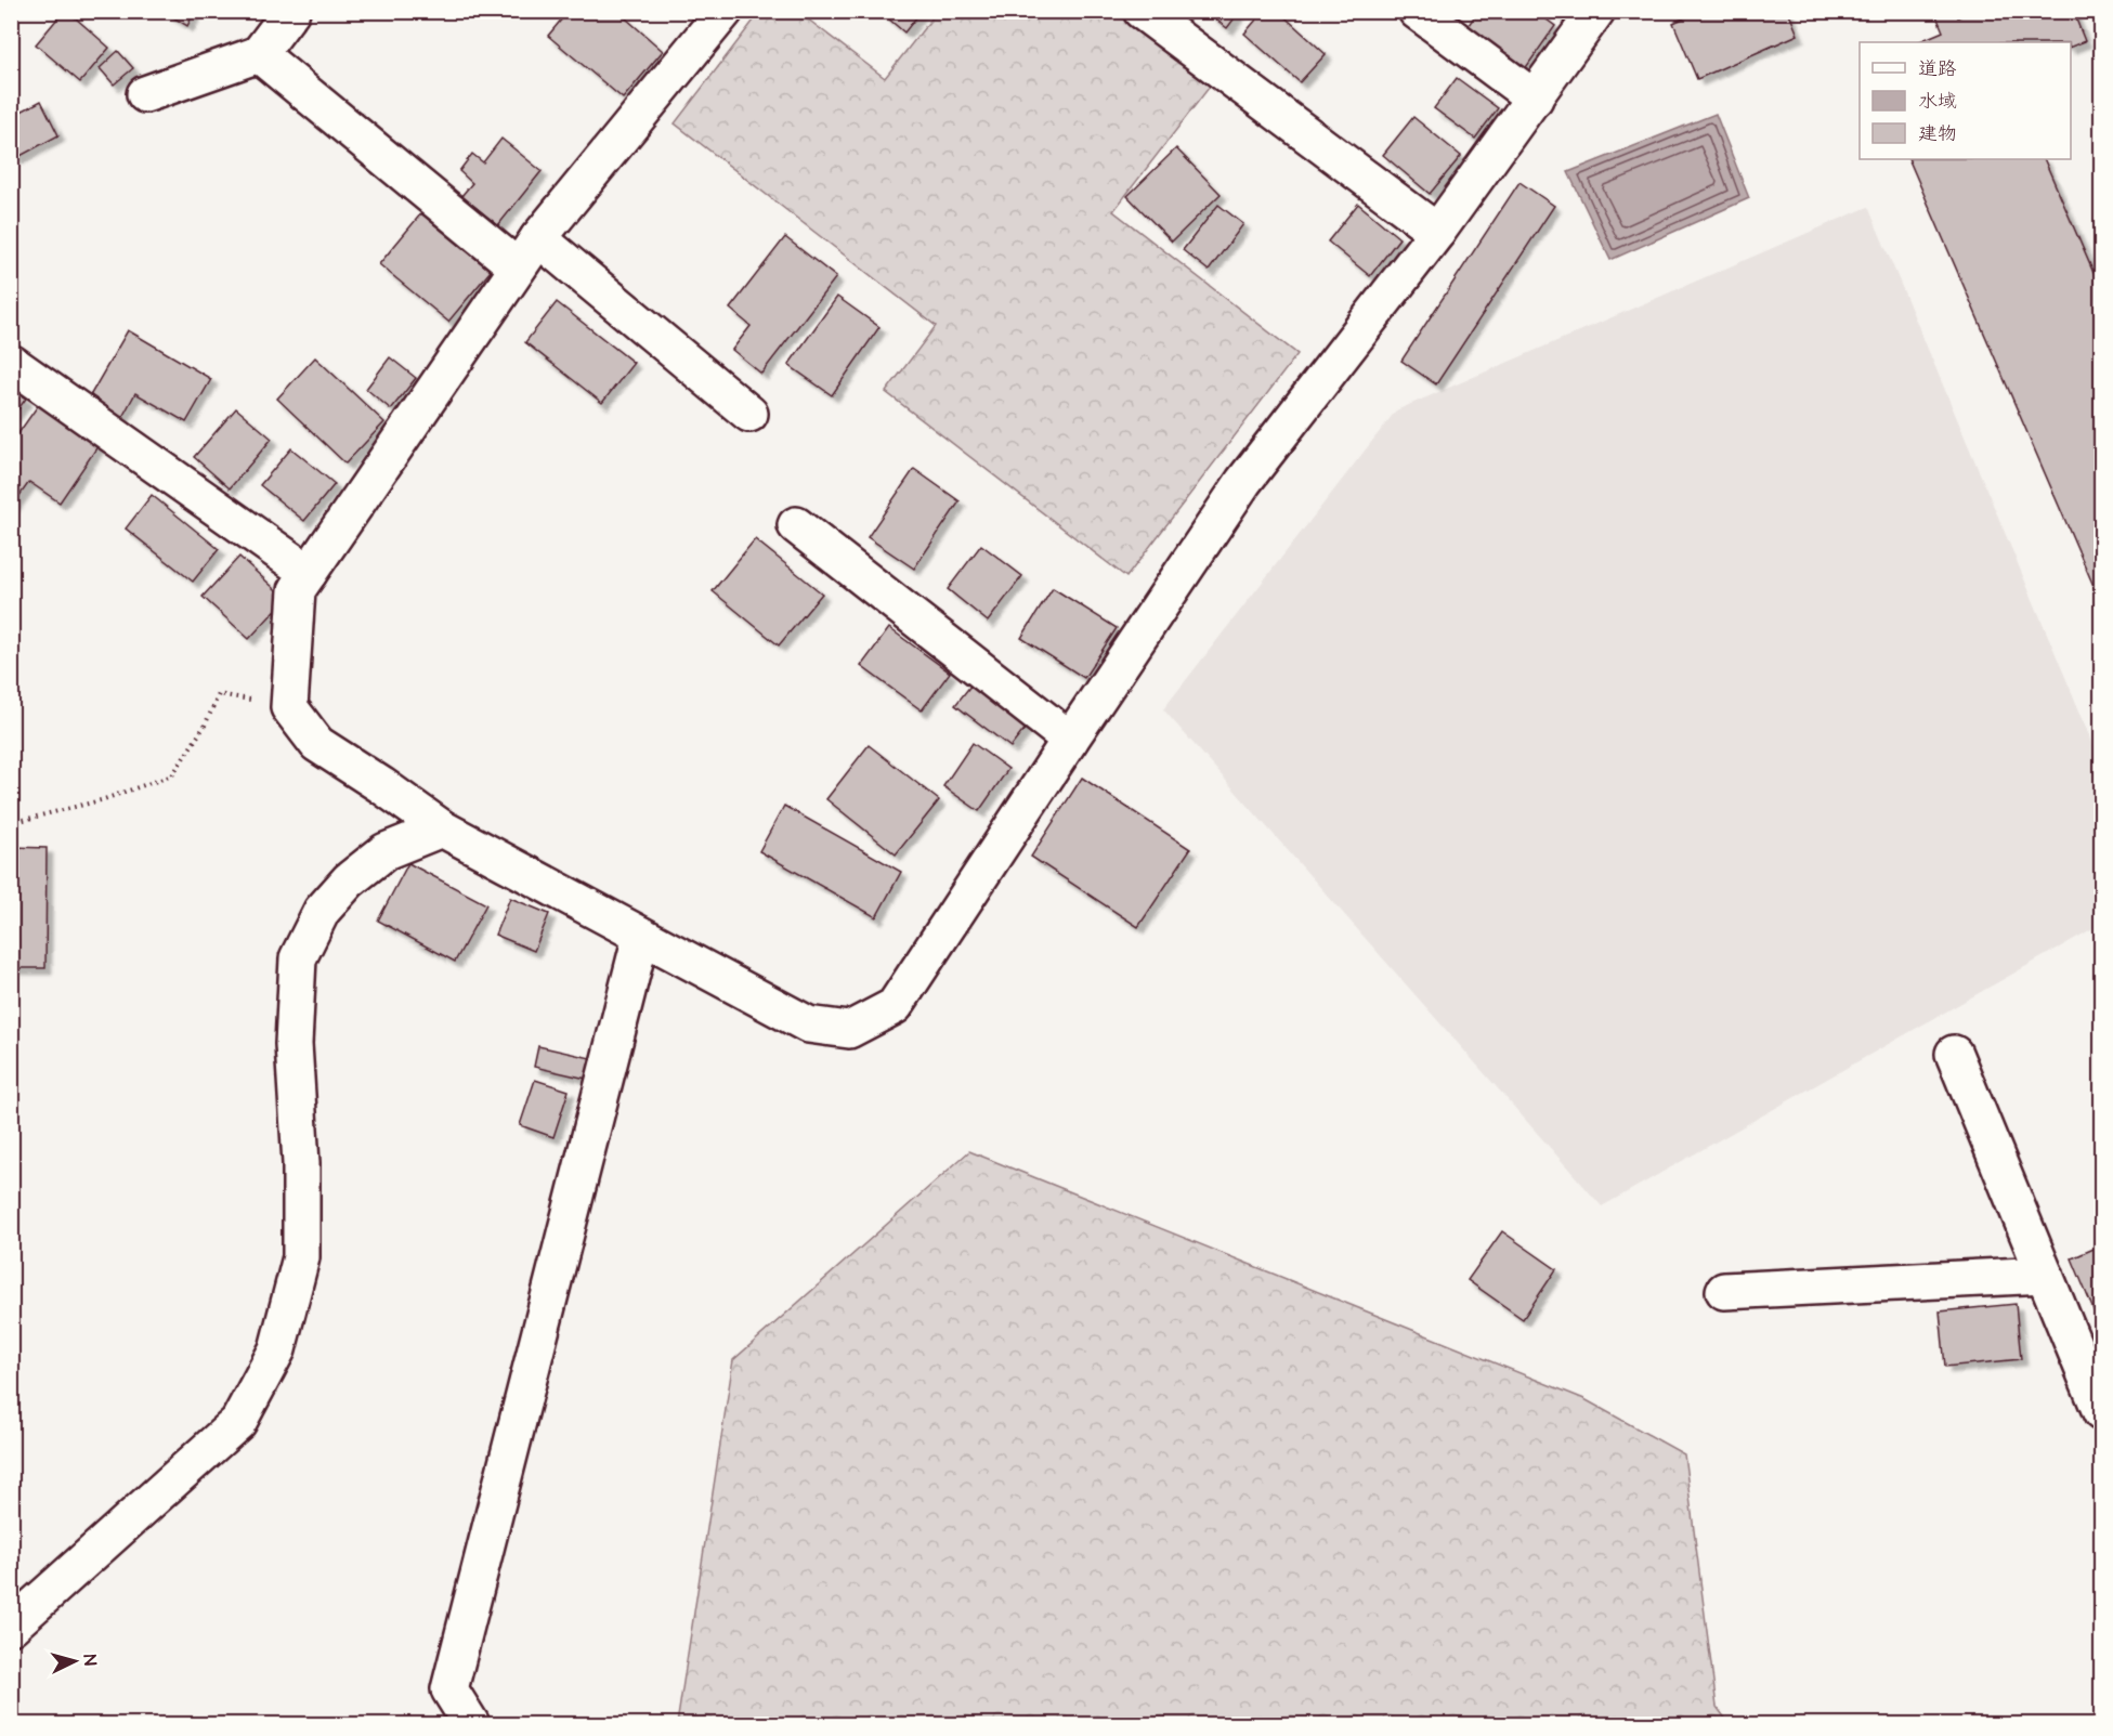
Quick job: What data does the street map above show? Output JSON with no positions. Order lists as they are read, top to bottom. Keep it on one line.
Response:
{"legend":["道路","水域","建物"],"north":"right"}
